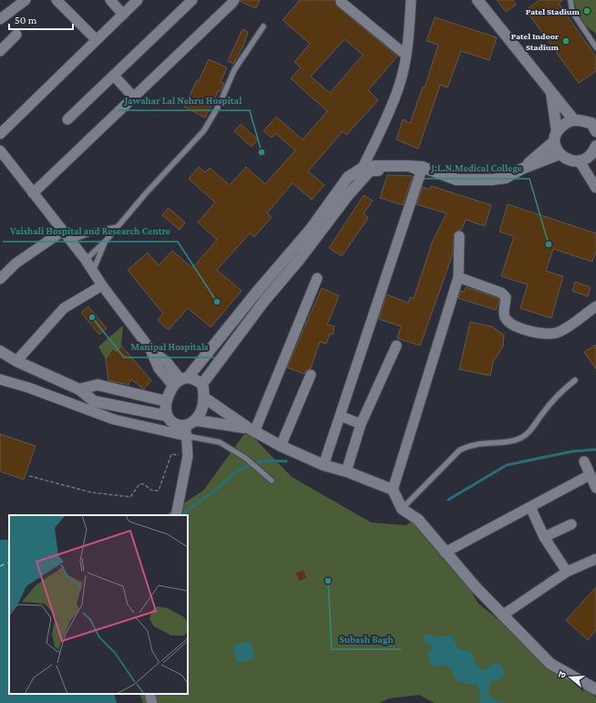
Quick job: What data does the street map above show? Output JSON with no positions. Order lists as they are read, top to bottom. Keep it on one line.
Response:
{"places":["Patel Stadium","Patel Indoor Stadium","Jawahar Lal Nehru Hospital","J.L.N.Medical College","Vaishali Hospital and Research Centre","Manipal Hospitals","Subash Bagh"],"scale_bar":"50 m","north":"left"}
